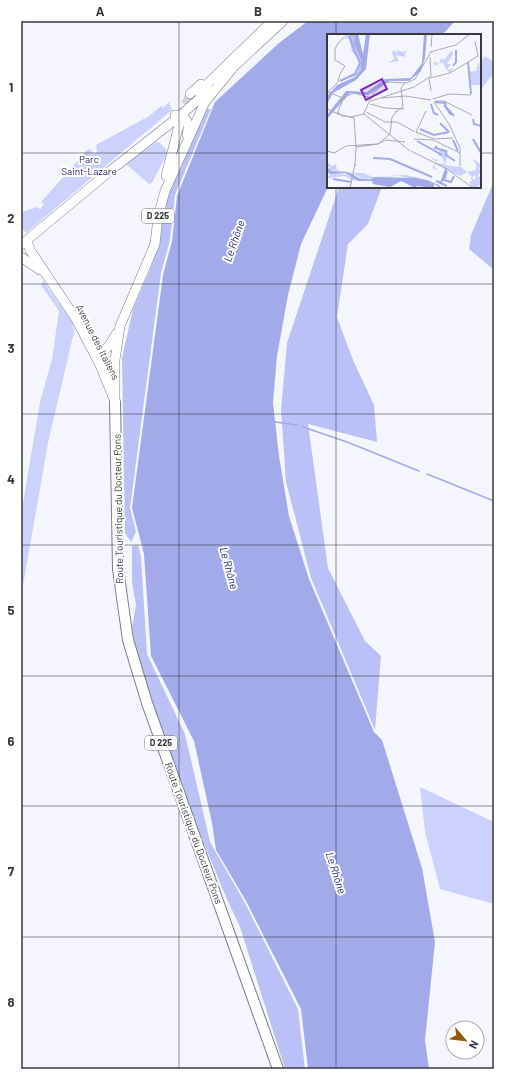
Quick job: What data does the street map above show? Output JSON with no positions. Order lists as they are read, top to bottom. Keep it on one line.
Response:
{"streets":{"highway":["D 225","Route Touristique du Docteur Pons"],"main road":["Avenue des Italiens"]},"crossings":[["D 225","Avenue des Italiens"],["D 225","Route Touristique du Docteur Pons"],["Avenue des Italiens","Route Touristique du Docteur Pons"]],"water":["Le Rhône"],"parks":["Parc Saint-Lazare"],"north":"bottom right","grid":{"columns":["A","B","C"],"rows":["1","2","3","4","5","6","7","8"]}}
